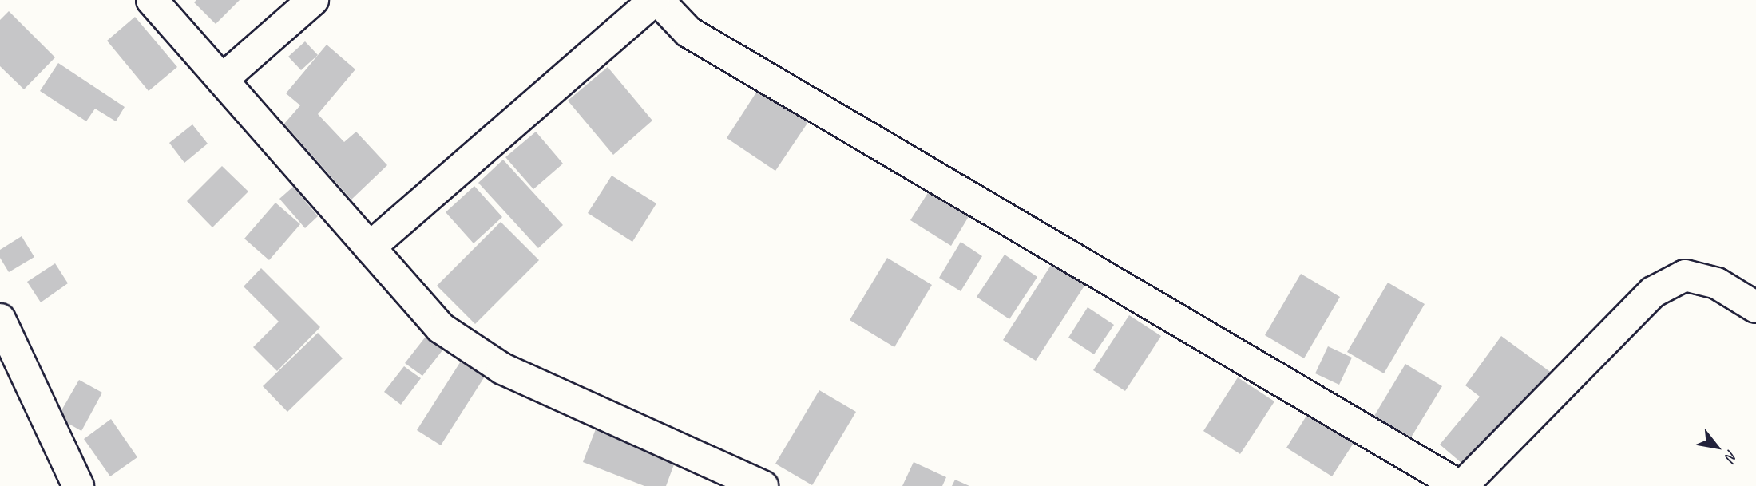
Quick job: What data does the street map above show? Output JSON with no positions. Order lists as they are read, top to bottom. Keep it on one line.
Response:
{"north":"bottom right"}
